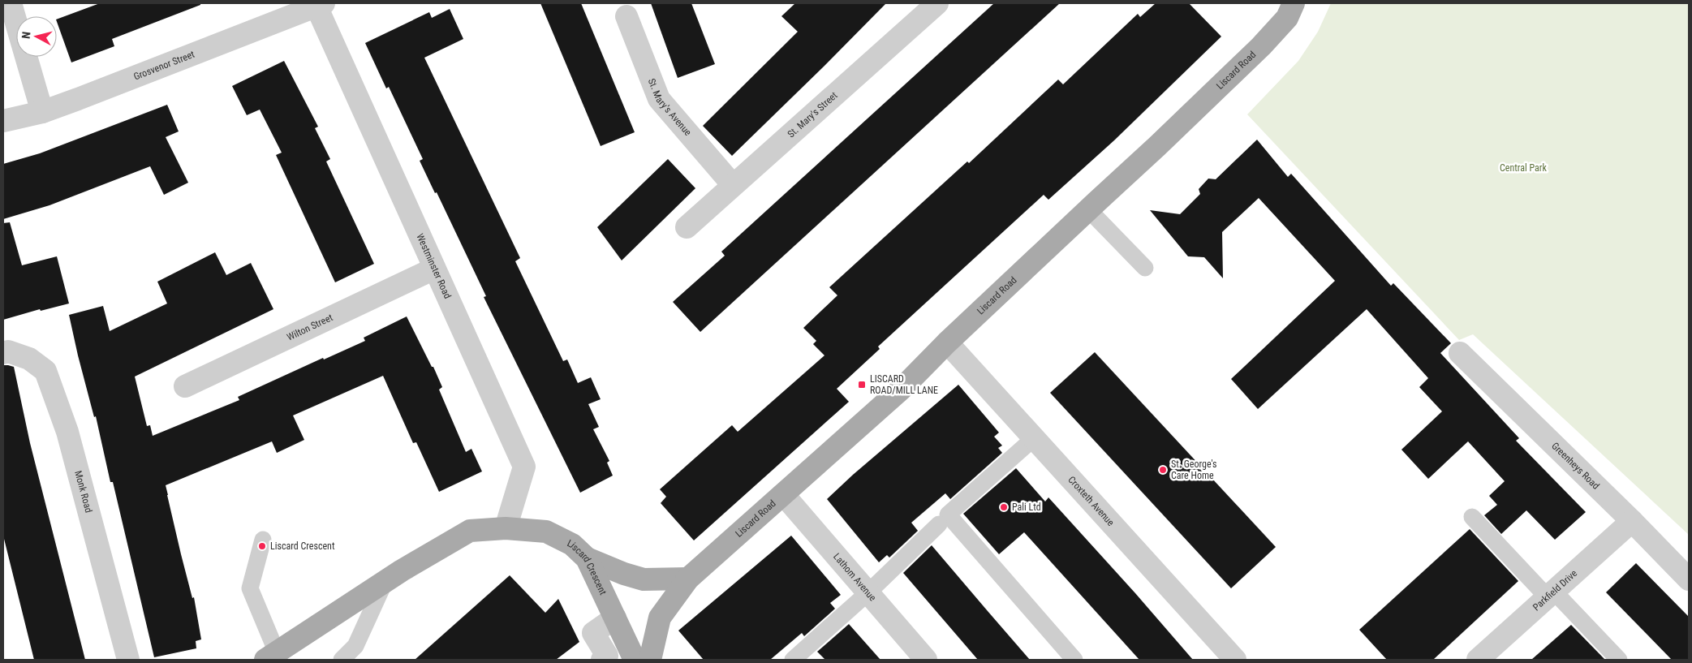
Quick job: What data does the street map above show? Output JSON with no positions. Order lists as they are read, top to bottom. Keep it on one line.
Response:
{"streets":{"main road":["Liscard Road","Liscard Crescent"],"street":["Grosvenor Street","St. Mary's Avenue","St. Mary's Street","Westminster Road","Wilton Street","Greenheys Road","Monk Road","Croxteth Avenue","Lathom Avenue","Parkfield Drive"]},"crossings":[["Grosvenor Street","Westminster Road"],["Liscard Road","Croxteth Avenue"],["Liscard Road","Lathom Avenue"],["St. Mary's Avenue","St. Mary's Street"],["Westminster Road","Wilton Street"],["Westminster Road","Liscard Crescent"],["Greenheys Road","Parkfield Drive"]],"parks":["Central Park"],"places":{"transit":["LISCARD ROAD/MILL LANE"],"other":["St. George's Care Home","Pali Ltd","Liscard Crescent"]},"north":"left"}
